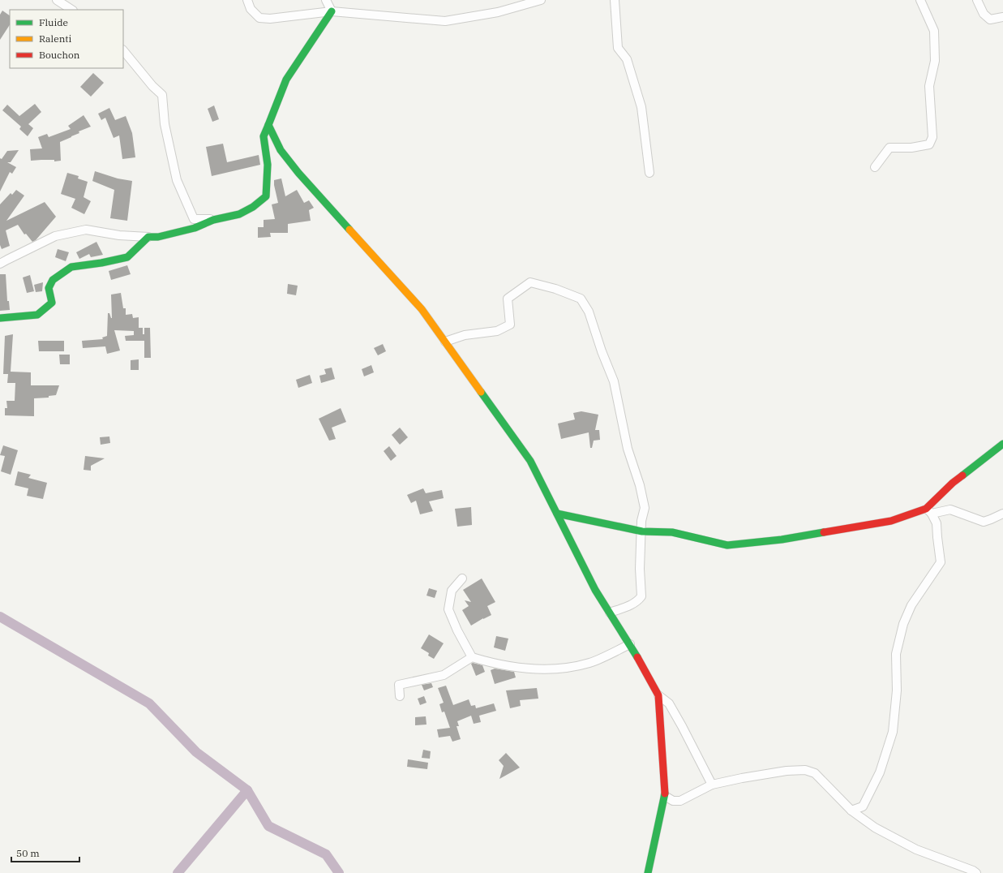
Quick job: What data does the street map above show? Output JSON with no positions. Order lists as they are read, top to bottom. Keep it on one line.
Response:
{"legend":["Fluide","Ralenti","Bouchon"],"scale_bar":"50 m"}
